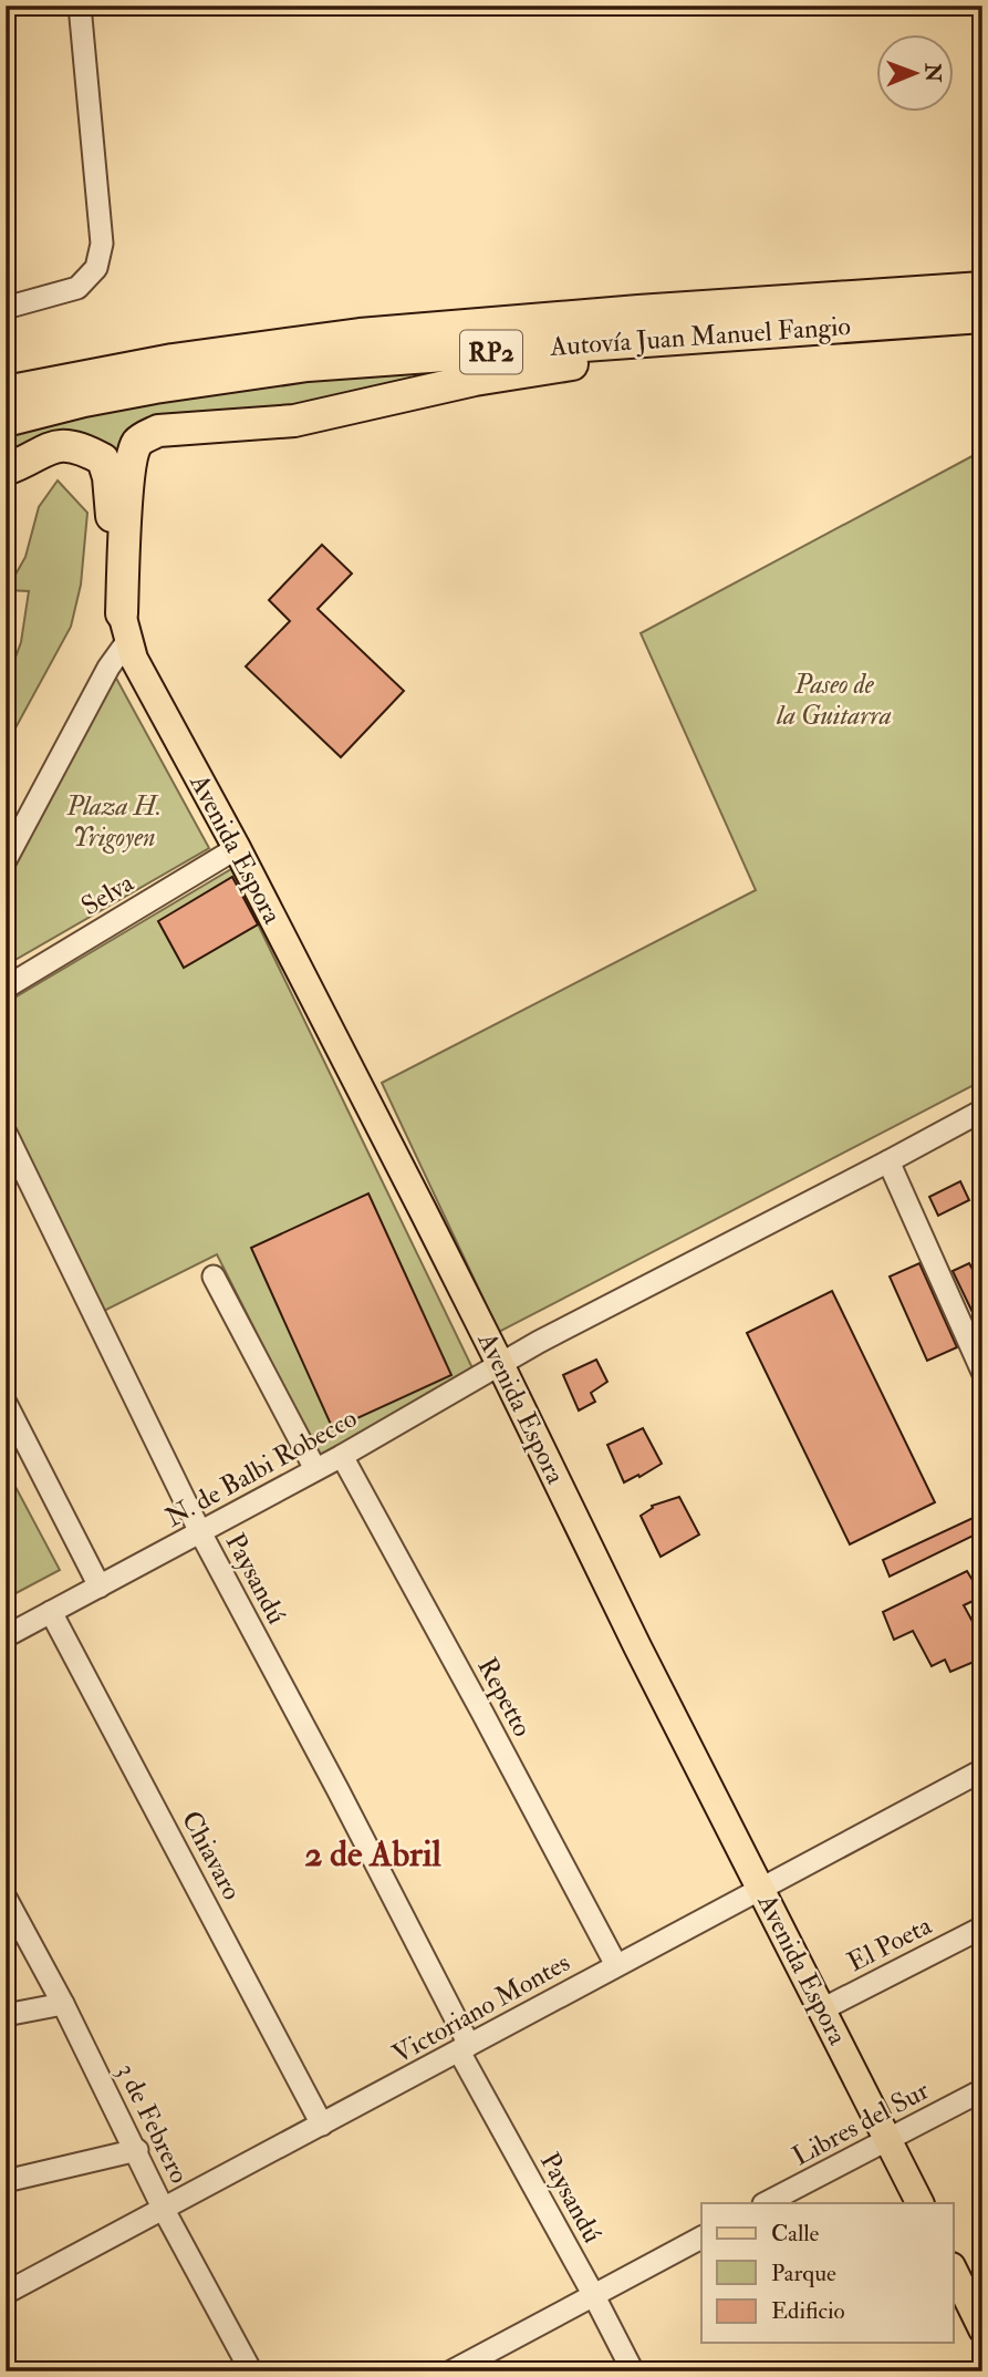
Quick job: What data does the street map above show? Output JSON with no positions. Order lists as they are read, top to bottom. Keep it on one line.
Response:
{"streets":{"highway":["Autovía Juan Manuel Fangio","RP2"],"main road":["Avenida Espora"],"street":["Selva","N. de Balbi Robecco","Paysandú","Repetto","Chiavaro","El Poeta","Victoriano Montes","3 de Febrero","Libres del Sur"]},"crossings":[["Avenida Espora","Selva"],["Avenida Espora","N. de Balbi Robecco"],["Avenida Espora","El Poeta"],["Avenida Espora","Victoriano Montes"],["Avenida Espora","Libres del Sur"],["N. de Balbi Robecco","Paysandú"],["N. de Balbi Robecco","Repetto"],["N. de Balbi Robecco","Chiavaro"],["Paysandú","Victoriano Montes"],["Repetto","Victoriano Montes"],["Chiavaro","Victoriano Montes"],["Victoriano Montes","3 de Febrero"]],"districts":["2 de Abril"],"parks":["Paseo de la Guitarra","Plaza H. Yrigoyen"],"legend":["Calle","Parque","Edificio"],"north":"right"}
